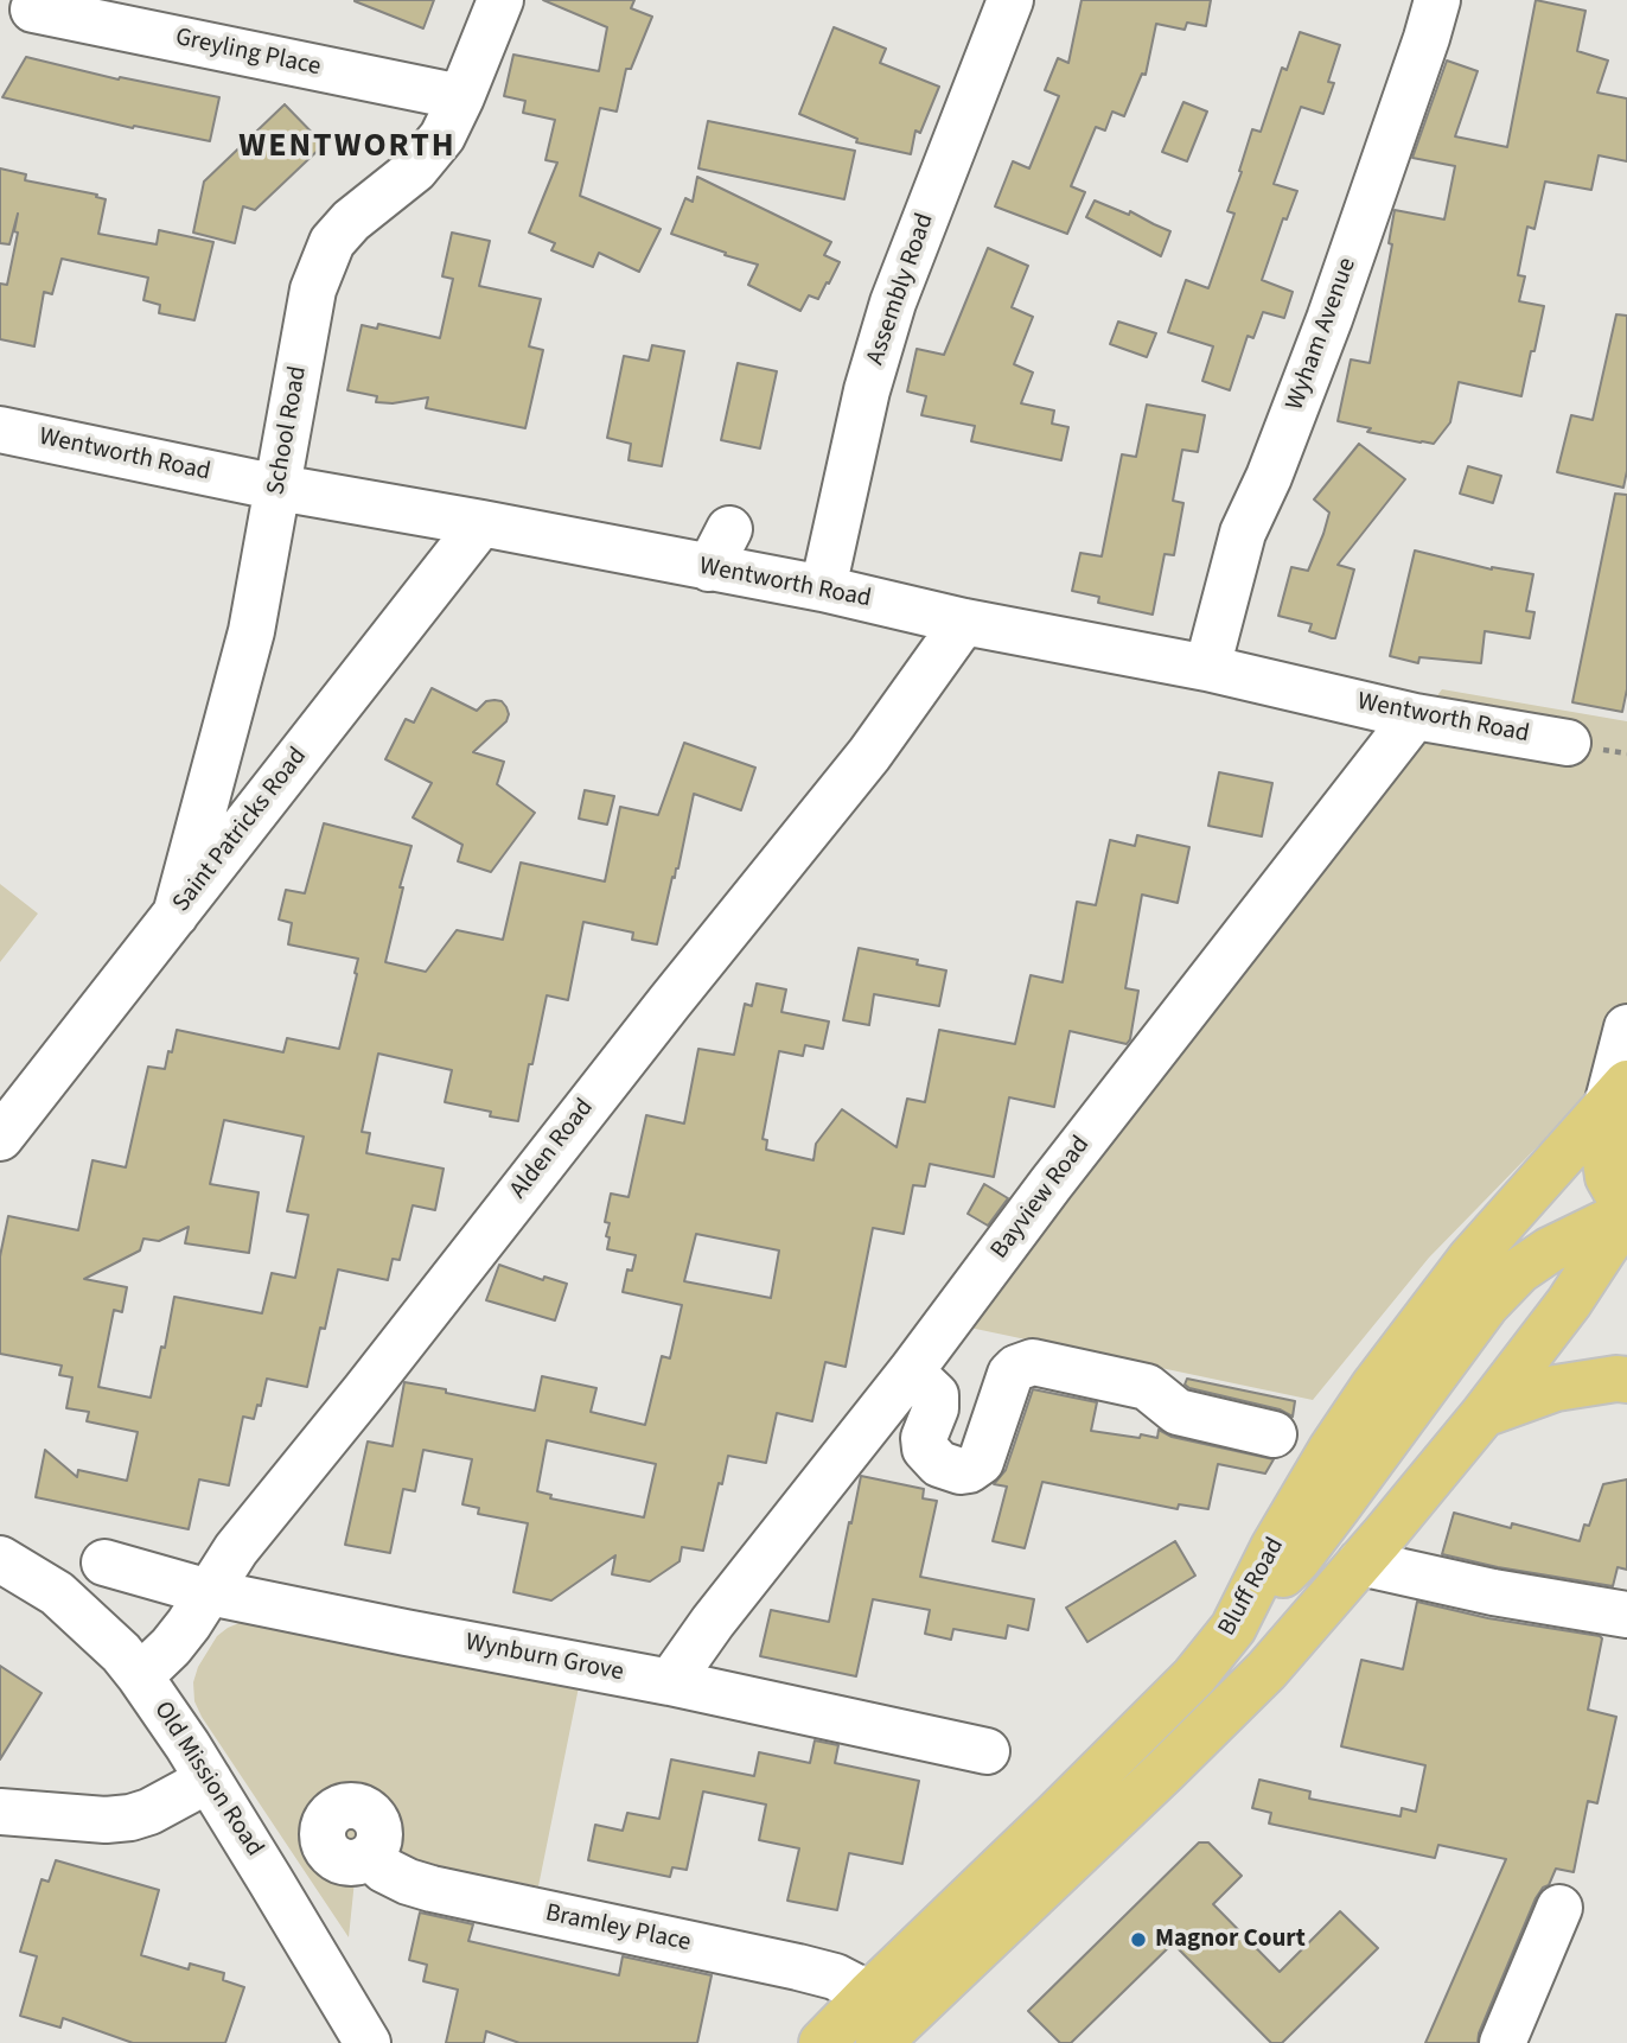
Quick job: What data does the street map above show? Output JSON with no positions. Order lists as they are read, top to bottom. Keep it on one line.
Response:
{"streets":{"main road":["Bluff Road"],"street":["Greyling Place","Assembly Road","Wyham Avenue","School Road","Wentworth Road","Saint Patricks Road","Alden Road","Bayview Road","Wynburn Grove","Old Mission Road","Bramley Place"]},"crossings":[["Greyling Place","School Road"],["Assembly Road","Wentworth Road"],["Wyham Avenue","Wentworth Road"],["School Road","Wentworth Road"],["School Road","Saint Patricks Road"],["Wentworth Road","Saint Patricks Road"],["Wentworth Road","Alden Road"],["Wentworth Road","Bayview Road"],["Alden Road","Wynburn Grove"],["Alden Road","Old Mission Road"],["Bayview Road","Wynburn Grove"],["Bluff Road","Bramley Place"]],"districts":["WENTWORTH"],"places":["Magnor Court"]}
